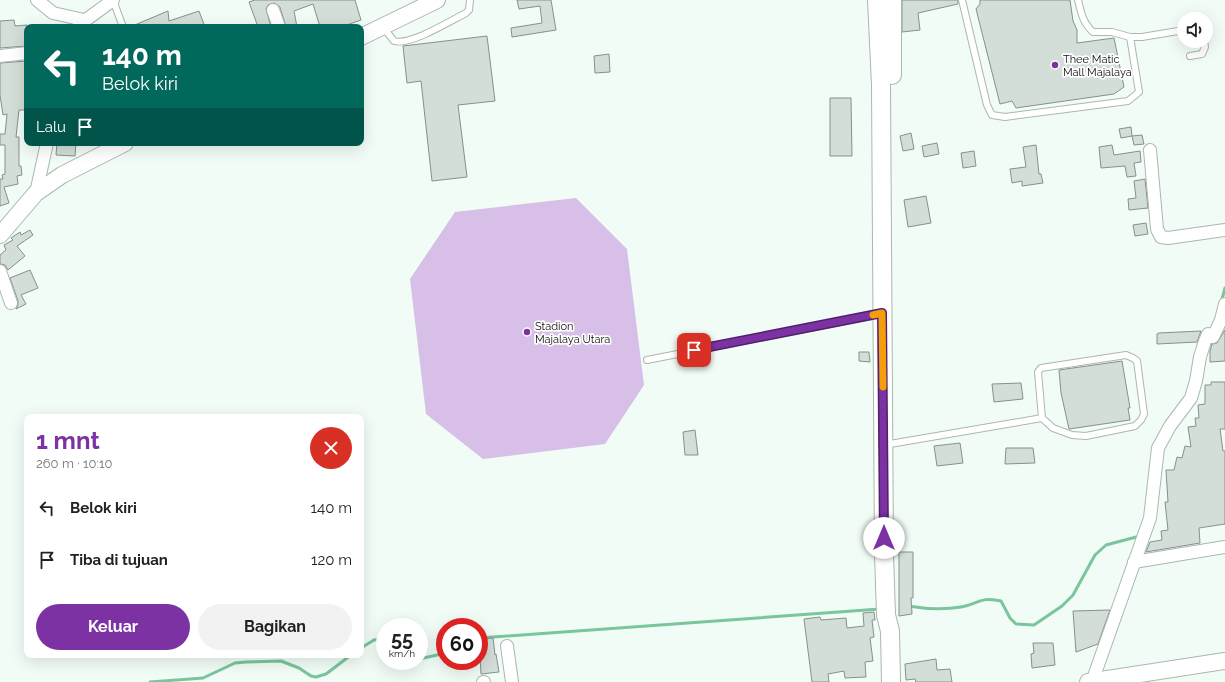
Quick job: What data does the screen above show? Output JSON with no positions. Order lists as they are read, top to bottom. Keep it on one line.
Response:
{"places":["Thee Matic Mall Majalaya","Stadion Majalaya Utara"],"page":{"turn":["140 m","Belok kiri"],"then":"Lalu","heading":["1 mnt","260 m · 10:10"],"list":[{"name":"Belok kiri","value":"140 m"},{"name":"Tiba di tujuan","value":"120 m"}],"buttons":["Keluar","Bagikan"],"speed":"55 km/h","limit":"60"}}
